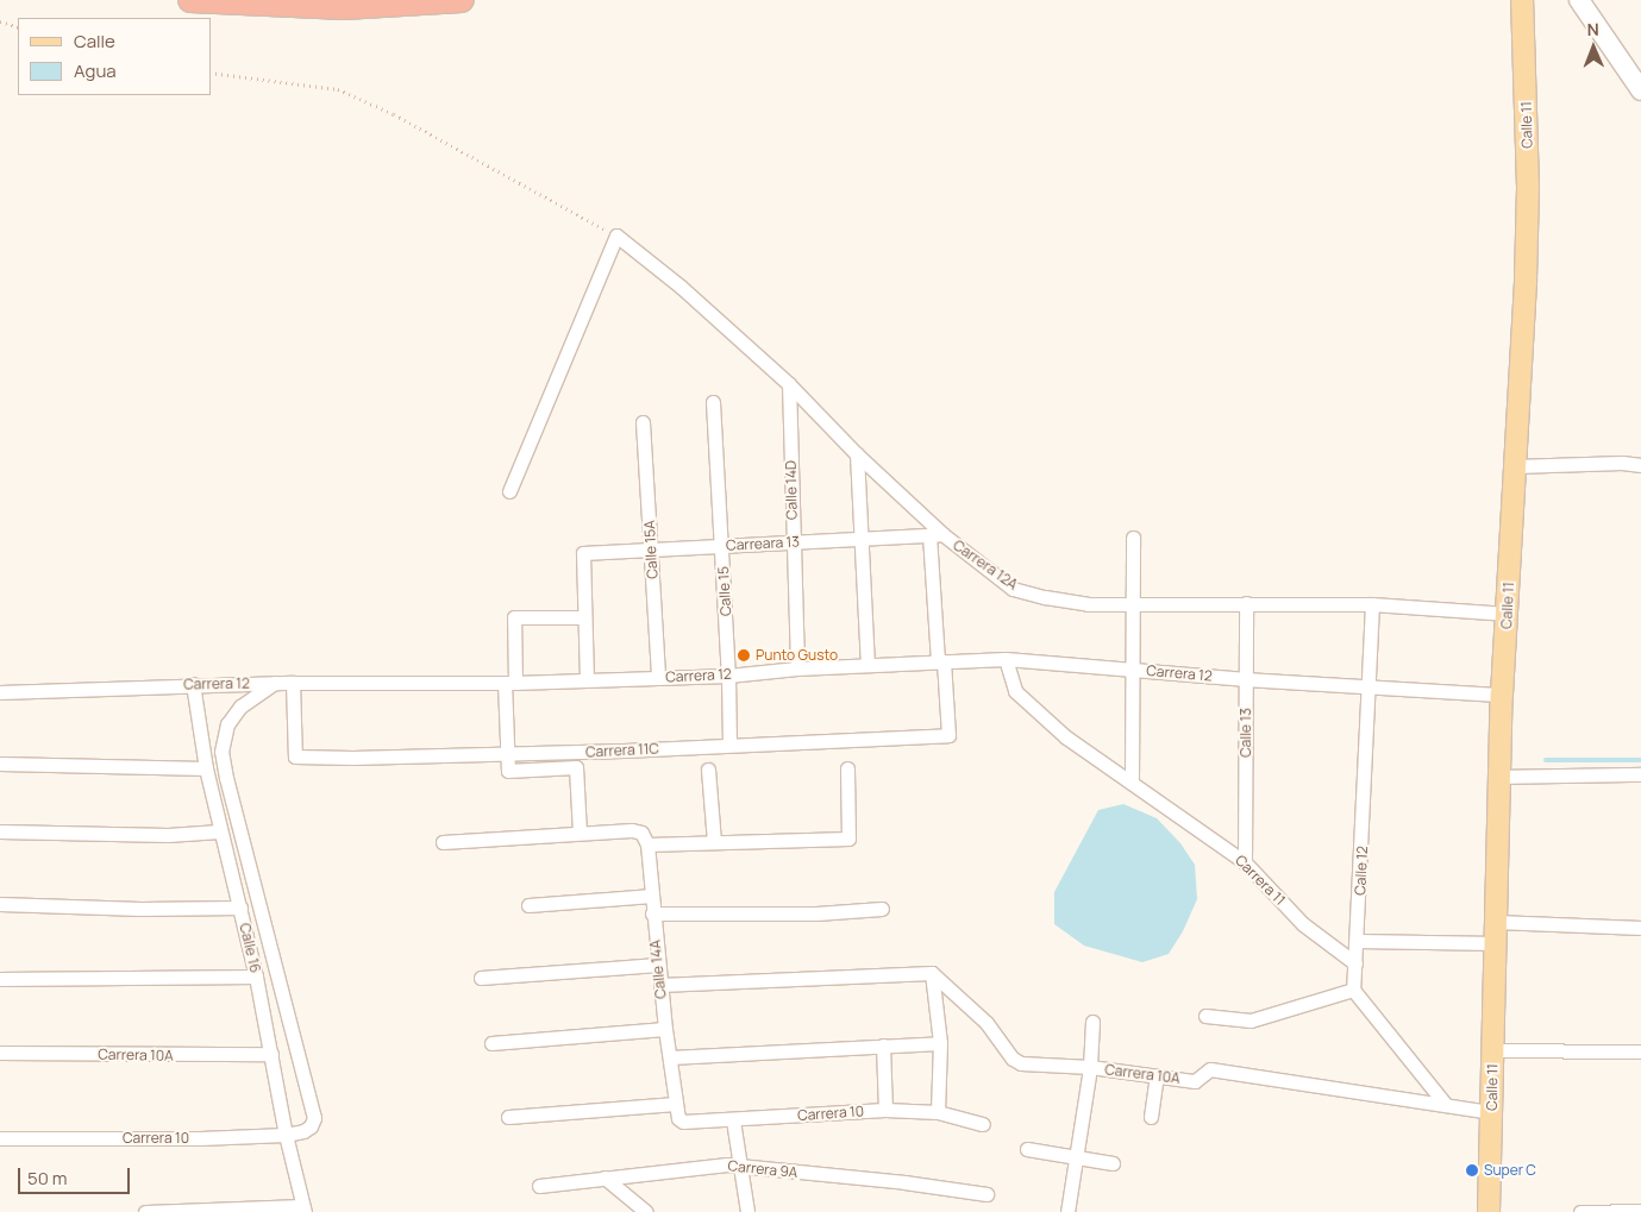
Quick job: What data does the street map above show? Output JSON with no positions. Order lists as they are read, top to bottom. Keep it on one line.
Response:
{"streets":{"main road":["Calle 11"],"street":["Calle 14D","Carreara 13","Calle 15A","Carrera 12A","Calle 15","Carrera 12","Calle 13","Carrera 11C","Calle 12","Carrera 11","Calle 16","Calle 14A","Carrera 10A","Carrera 10","Carrera 9A"]},"crossings":[["Calle 11","Carrera 12A"],["Calle 11","Carrera 12"],["Calle 11","Carrera 10A"],["Calle 14D","Carreara 13"],["Calle 14D","Carrera 12A"],["Calle 14D","Carrera 12"],["Carreara 13","Calle 15A"],["Carreara 13","Carrera 12A"],["Carreara 13","Calle 15"],["Calle 15A","Carrera 12"],["Carrera 12A","Calle 13"],["Carrera 12A","Calle 12"],["Calle 15","Carrera 12"],["Calle 15","Carrera 11C"],["Carrera 12","Calle 13"],["Carrera 12","Carrera 11C"],["Carrera 12","Calle 12"],["Carrera 12","Calle 16"],["Carrera 12","Carrera 10"],["Calle 13","Carrera 11"],["Calle 12","Carrera 11"],["Calle 16","Carrera 10A"],["Calle 16","Carrera 10"],["Calle 14A","Carrera 10"]],"places":["Punto Gusto","Super C"],"legend":["Calle","Agua"],"scale_bar":"50 m","north":"top"}
